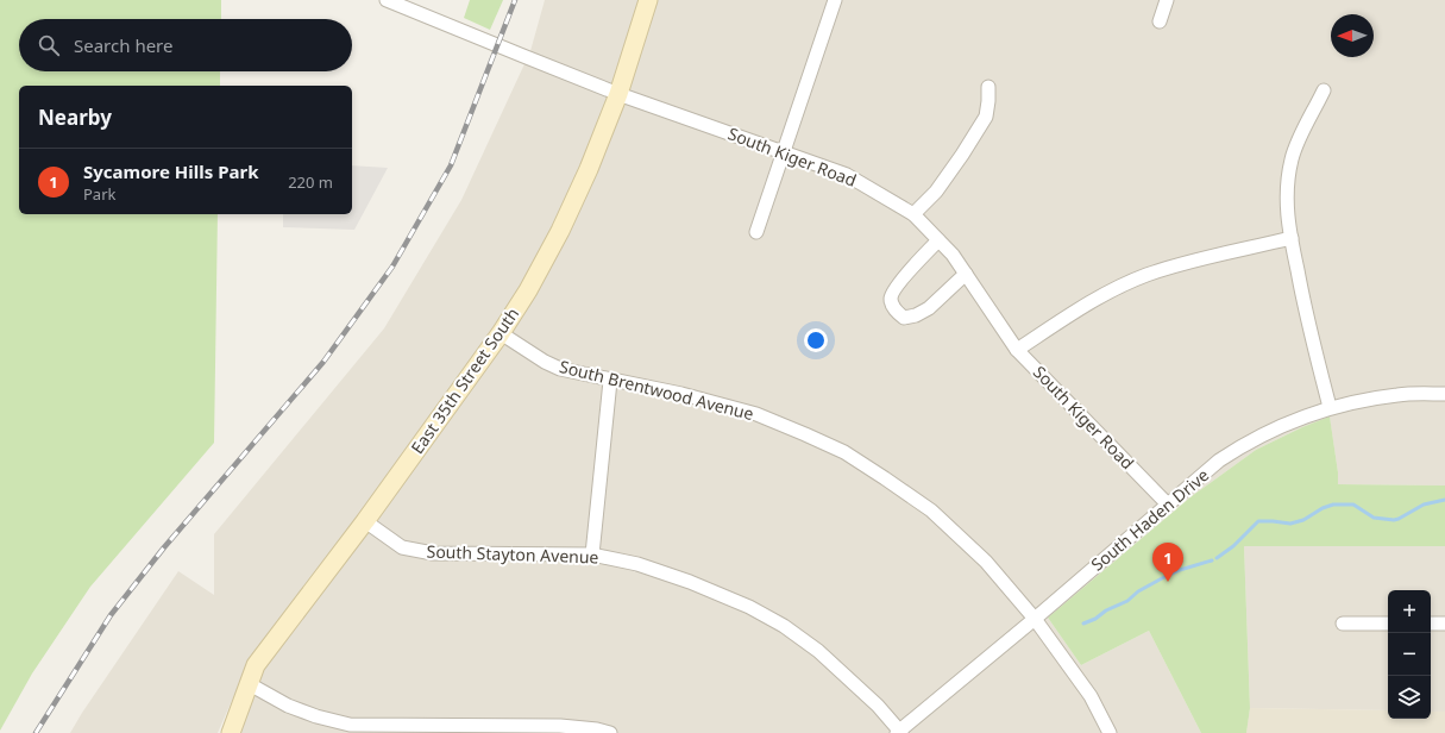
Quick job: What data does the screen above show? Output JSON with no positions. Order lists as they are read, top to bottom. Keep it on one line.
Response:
{"streets":{"main road":["East 35th Street South"],"street":["South Kiger Road","South Brentwood Avenue","South Haden Drive","South Stayton Avenue"]},"crossings":[["South Kiger Road","East 35th Street South"],["South Kiger Road","South Haden Drive"],["East 35th Street South","South Brentwood Avenue"],["East 35th Street South","South Stayton Avenue"],["South Brentwood Avenue","South Haden Drive"],["South Haden Drive","South Stayton Avenue"]],"north":"left","page":{"search":"Search here","heading":"Nearby","list":[{"mark":"1","name":"Sycamore Hills Park","note":"Park","value":"220 m"}],"pins":"1","map_buttons":["+","−"]}}
